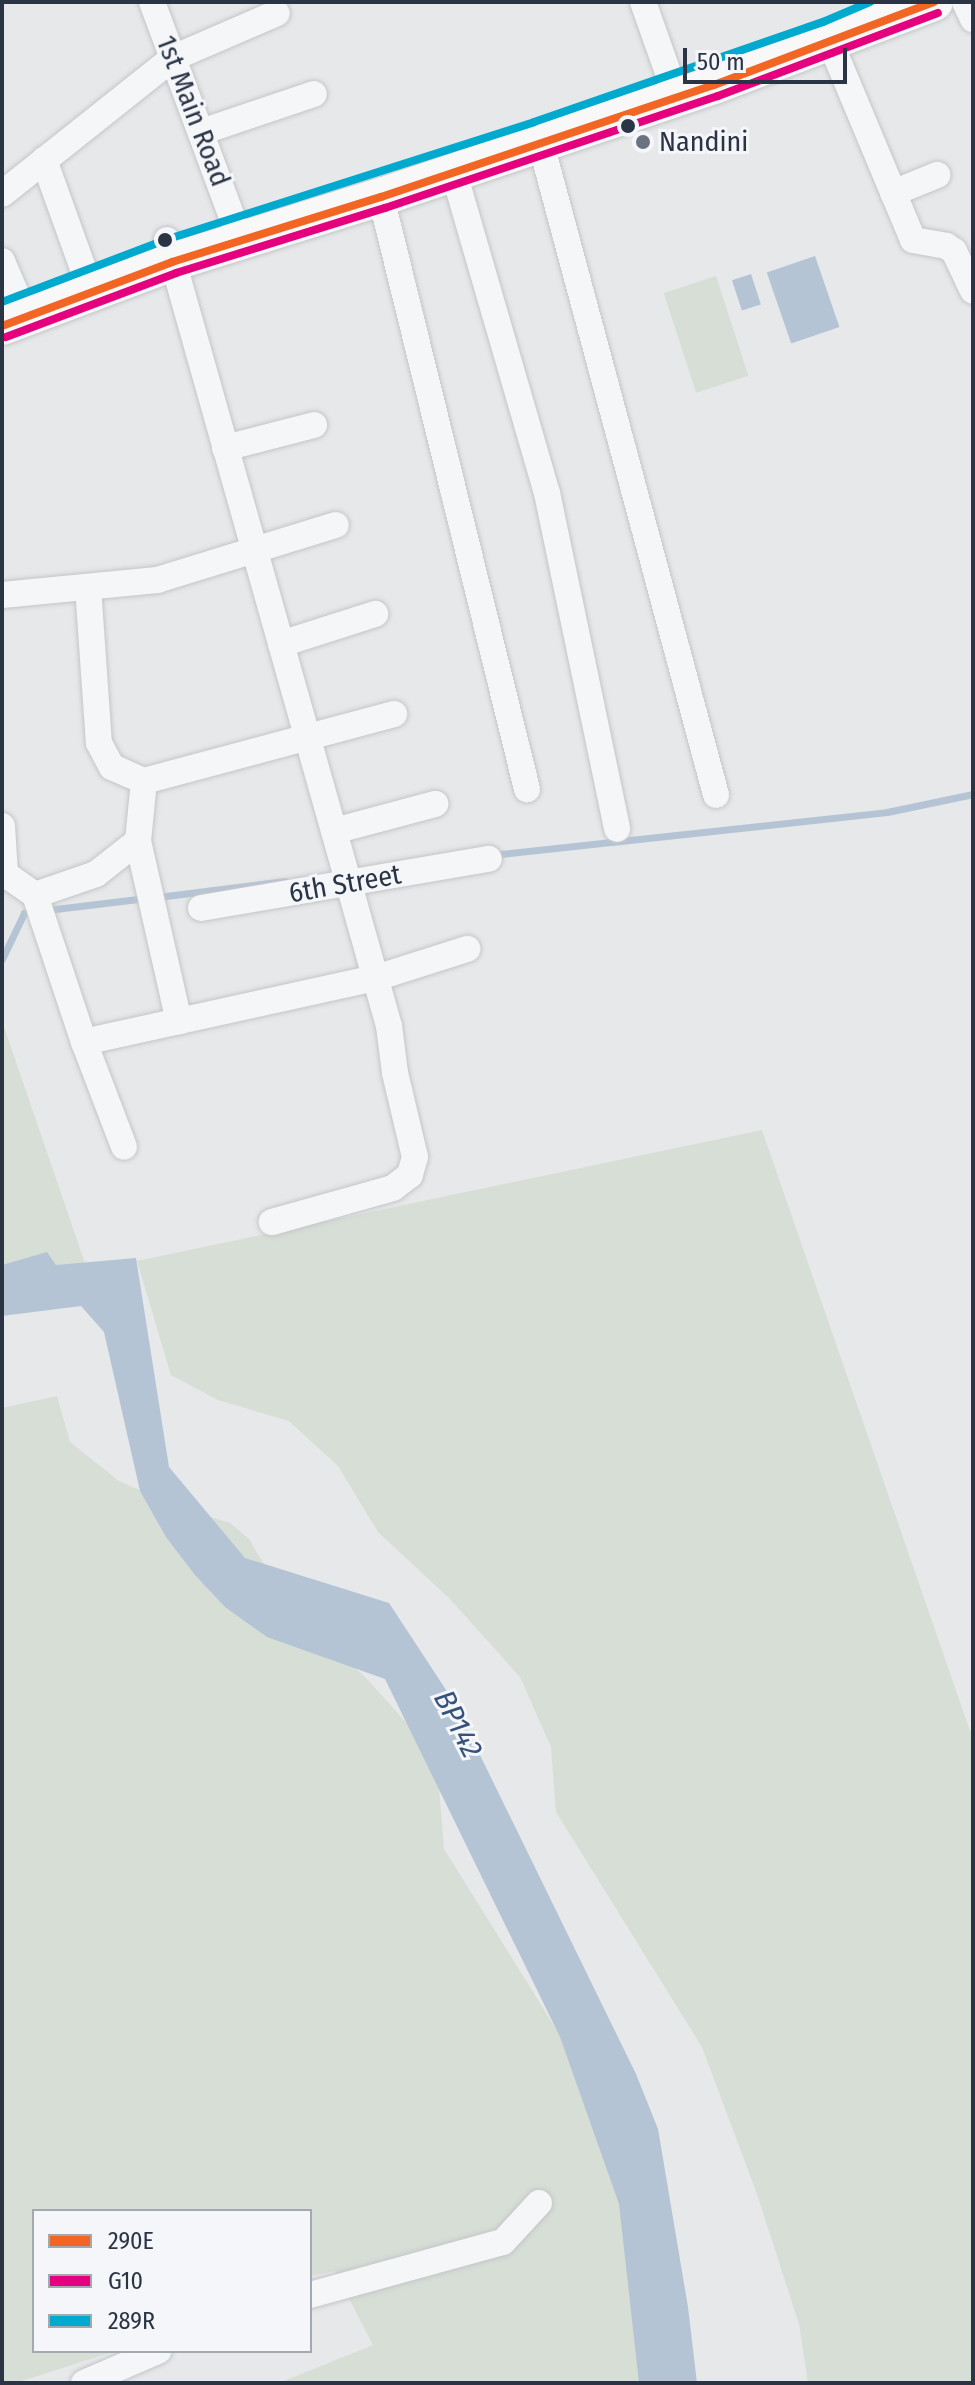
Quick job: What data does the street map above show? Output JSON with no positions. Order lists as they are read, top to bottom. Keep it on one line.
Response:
{"streets":{"street":["1st Main Road","6th Street"]},"water":["BP142"],"places":["Nandini"],"lines":["transit line 290E","transit line 289R","transit line G10"],"legend":["290E","G10","289R"],"scale_bar":"50 m"}
